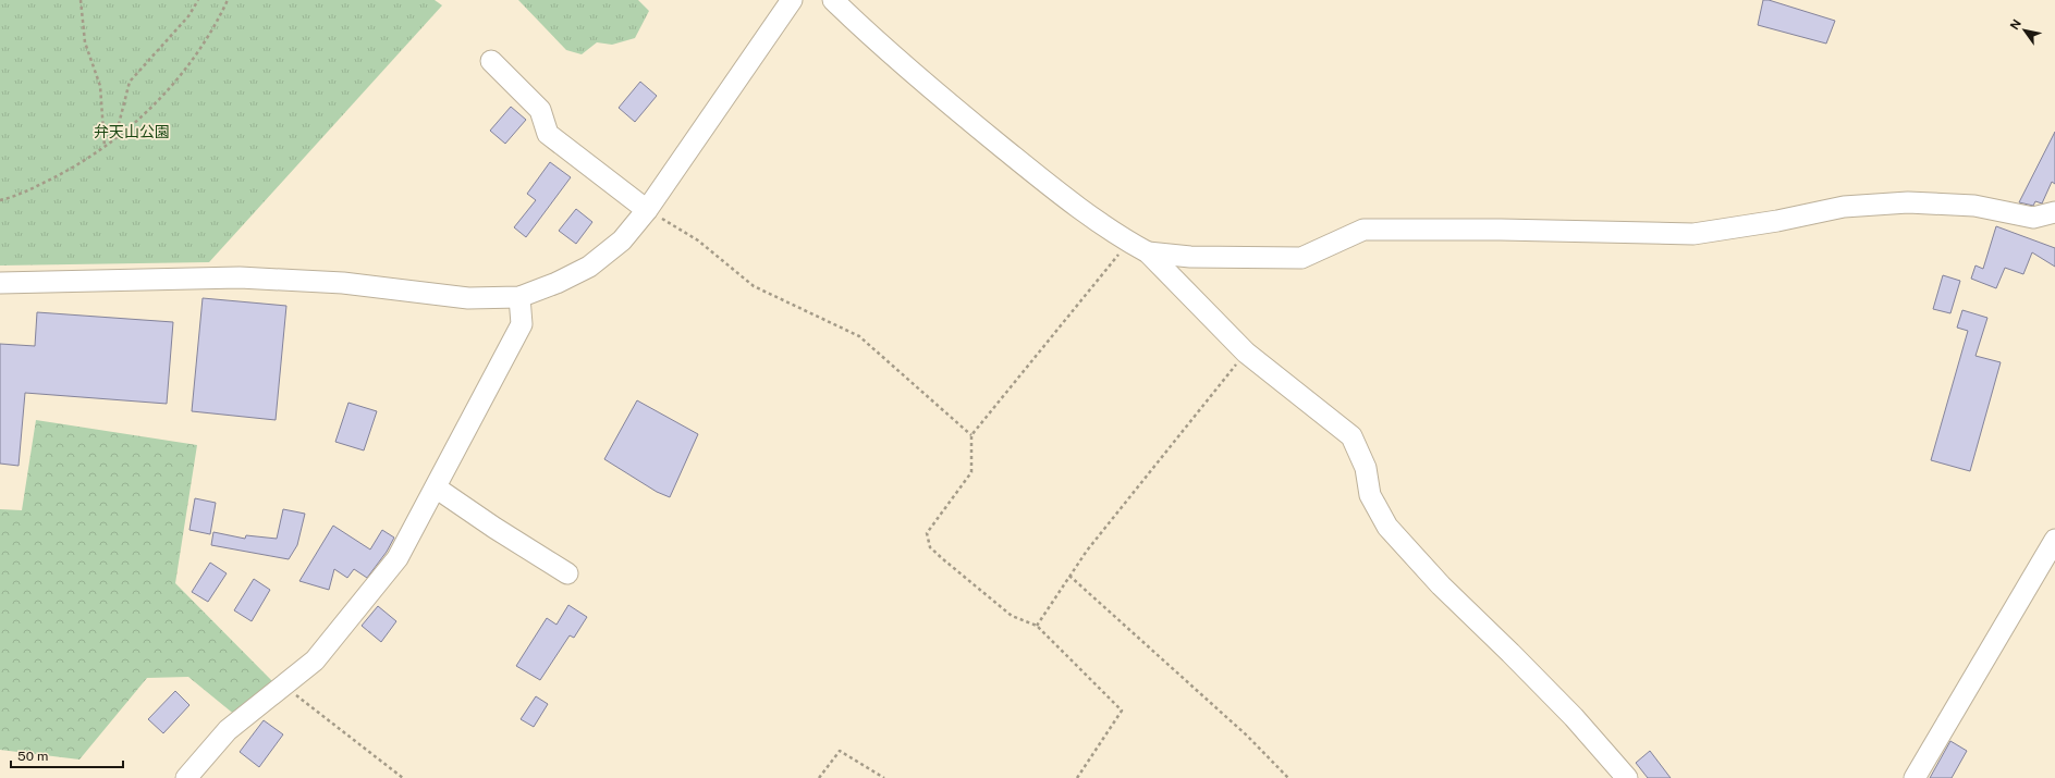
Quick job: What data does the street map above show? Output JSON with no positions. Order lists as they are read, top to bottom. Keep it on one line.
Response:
{"parks":["弁天山公園"],"scale_bar":"50 m","north":"top left"}
